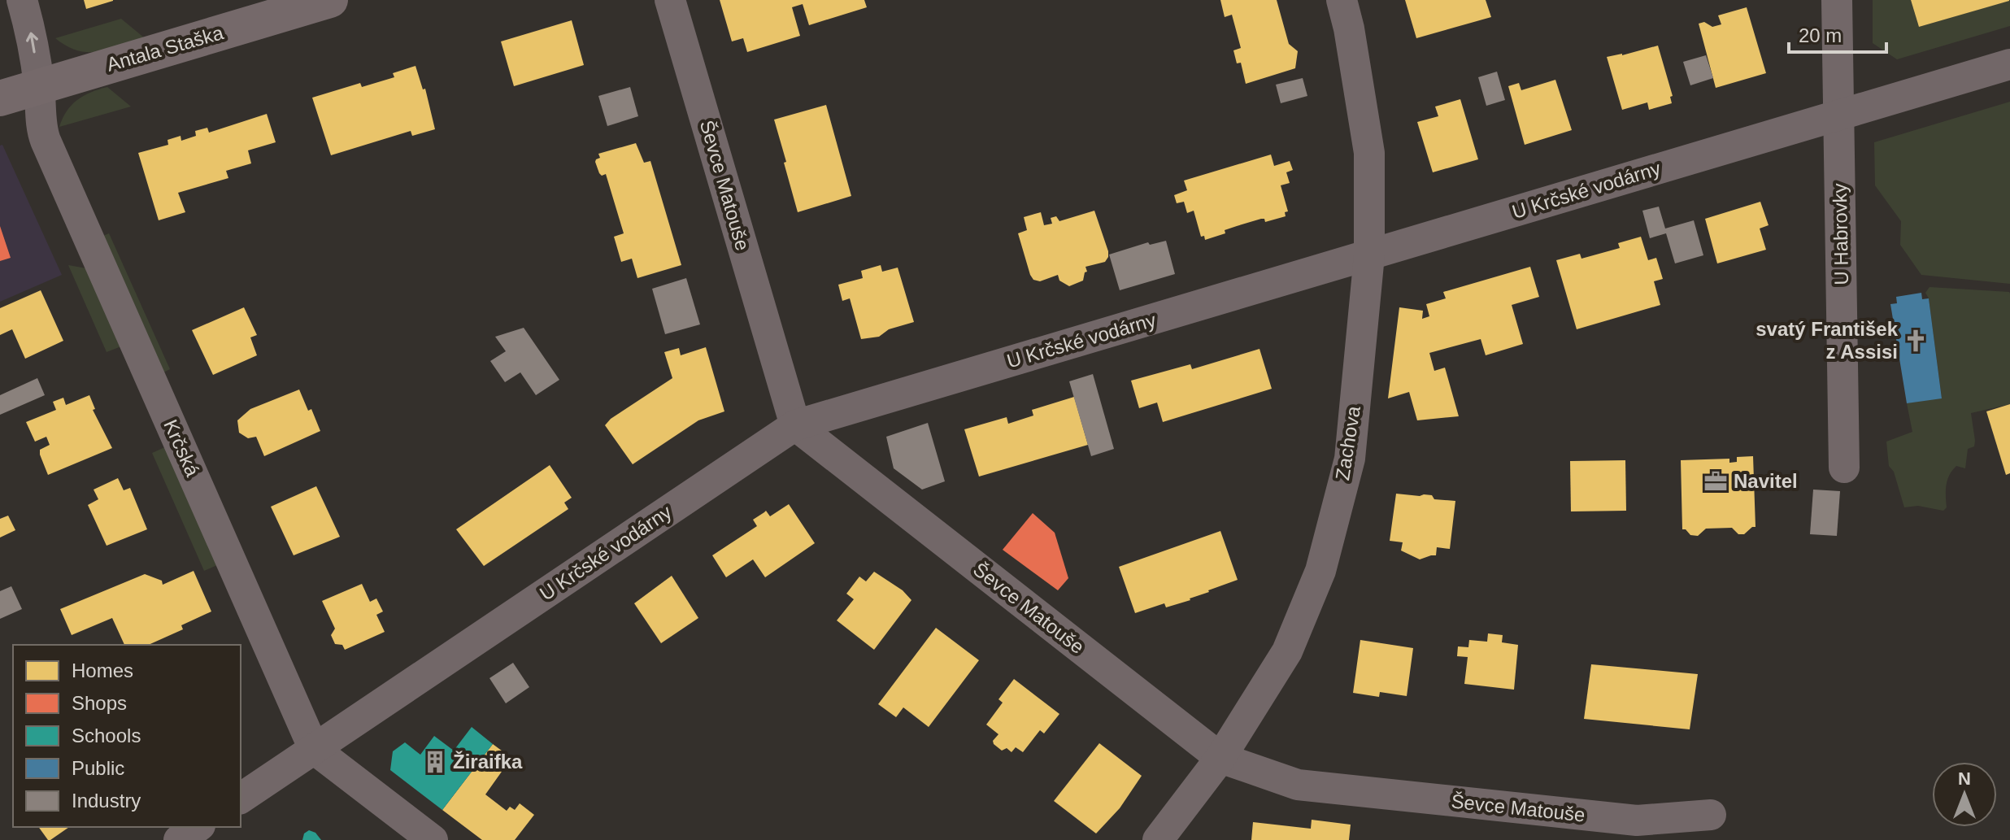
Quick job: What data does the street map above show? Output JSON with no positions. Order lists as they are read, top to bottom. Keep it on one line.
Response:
{"streets":{"street":["Antala Staška","Ševce Matouše","U Krčské vodárny","U Habrovky","Zachova","Krčská"]},"crossings":[["Antala Staška","Krčská"],["Ševce Matouše","U Krčské vodárny"],["Ševce Matouše","Zachova"],["U Krčské vodárny","U Habrovky"],["U Krčské vodárny","Zachova"],["U Krčské vodárny","Krčská"]],"places":{"church":["svatý František z Assisi"],"office":["Navitel"],"building":["Žiraifka"]},"legend":["Homes","Shops","Schools","Public","Industry"],"scale_bar":"20 m","north":"top"}
